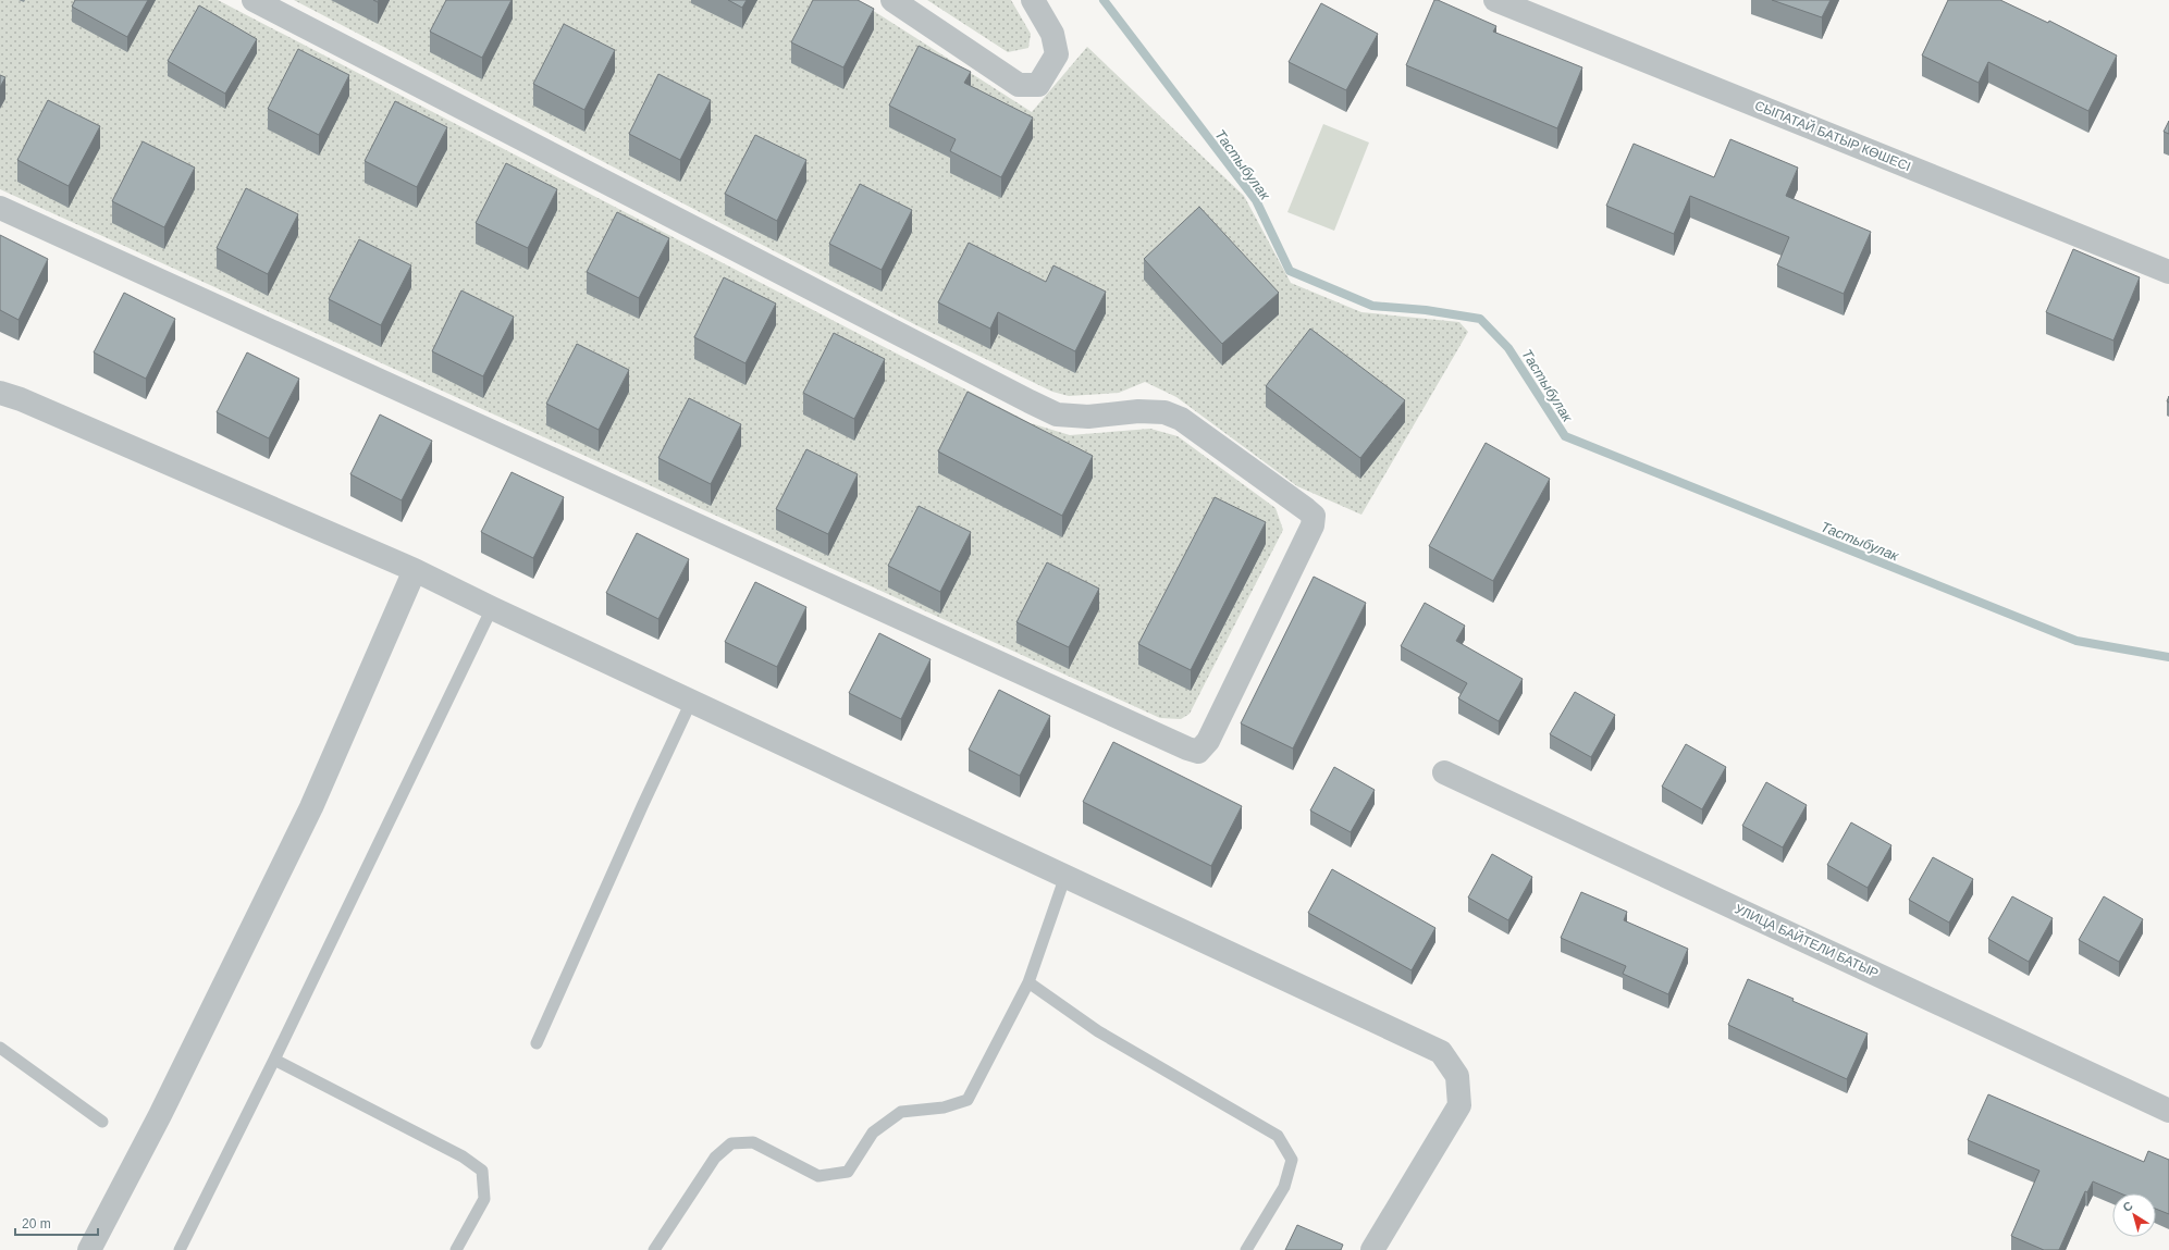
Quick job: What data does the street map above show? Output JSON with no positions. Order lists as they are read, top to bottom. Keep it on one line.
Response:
{"streets":{"street":["СЫПАТАЙ БАТЫР КӨШЕСІ","УЛИЦА БАЙТЕЛИ БАТЫР"]},"water":["Тастыбулак"],"scale_bar":"20 m","north":"top left"}
